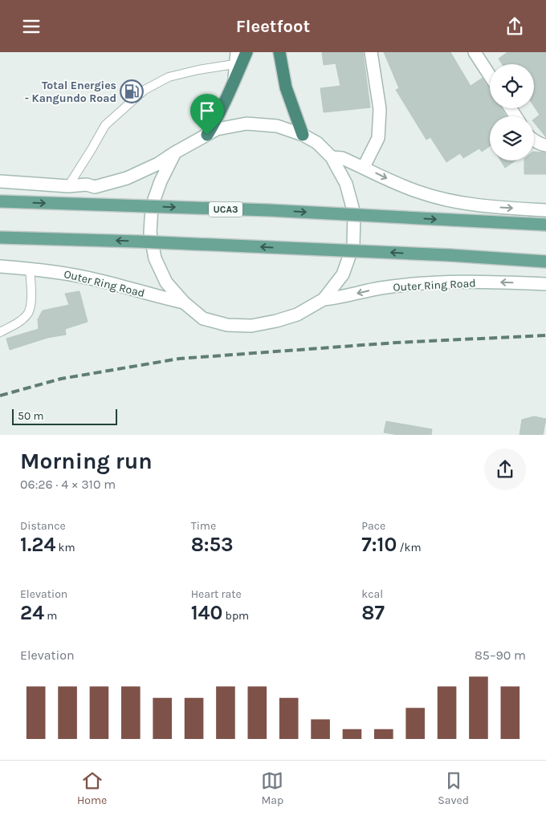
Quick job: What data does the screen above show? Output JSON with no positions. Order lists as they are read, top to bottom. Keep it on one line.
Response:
{"streets":{"main road":["UCA3","Outer Ring Road"]},"places":{"fuel station":["Total Energies - Kangundo Road"]},"scale_bar":"50 m","page":{"header":"Fleetfoot","scale":"50 m","heading":["Morning run","06:26 · 4 × 310 m"],"stats":[["Distance","1.24 km"],["Time","8:53"],["Pace","7:10 /km"],["Elevation","24 m"],["Heart rate","140 bpm"],["kcal","87"]],"chart":["Elevation","85–90 m"],"tabs":["Home","Map","Saved"]}}
